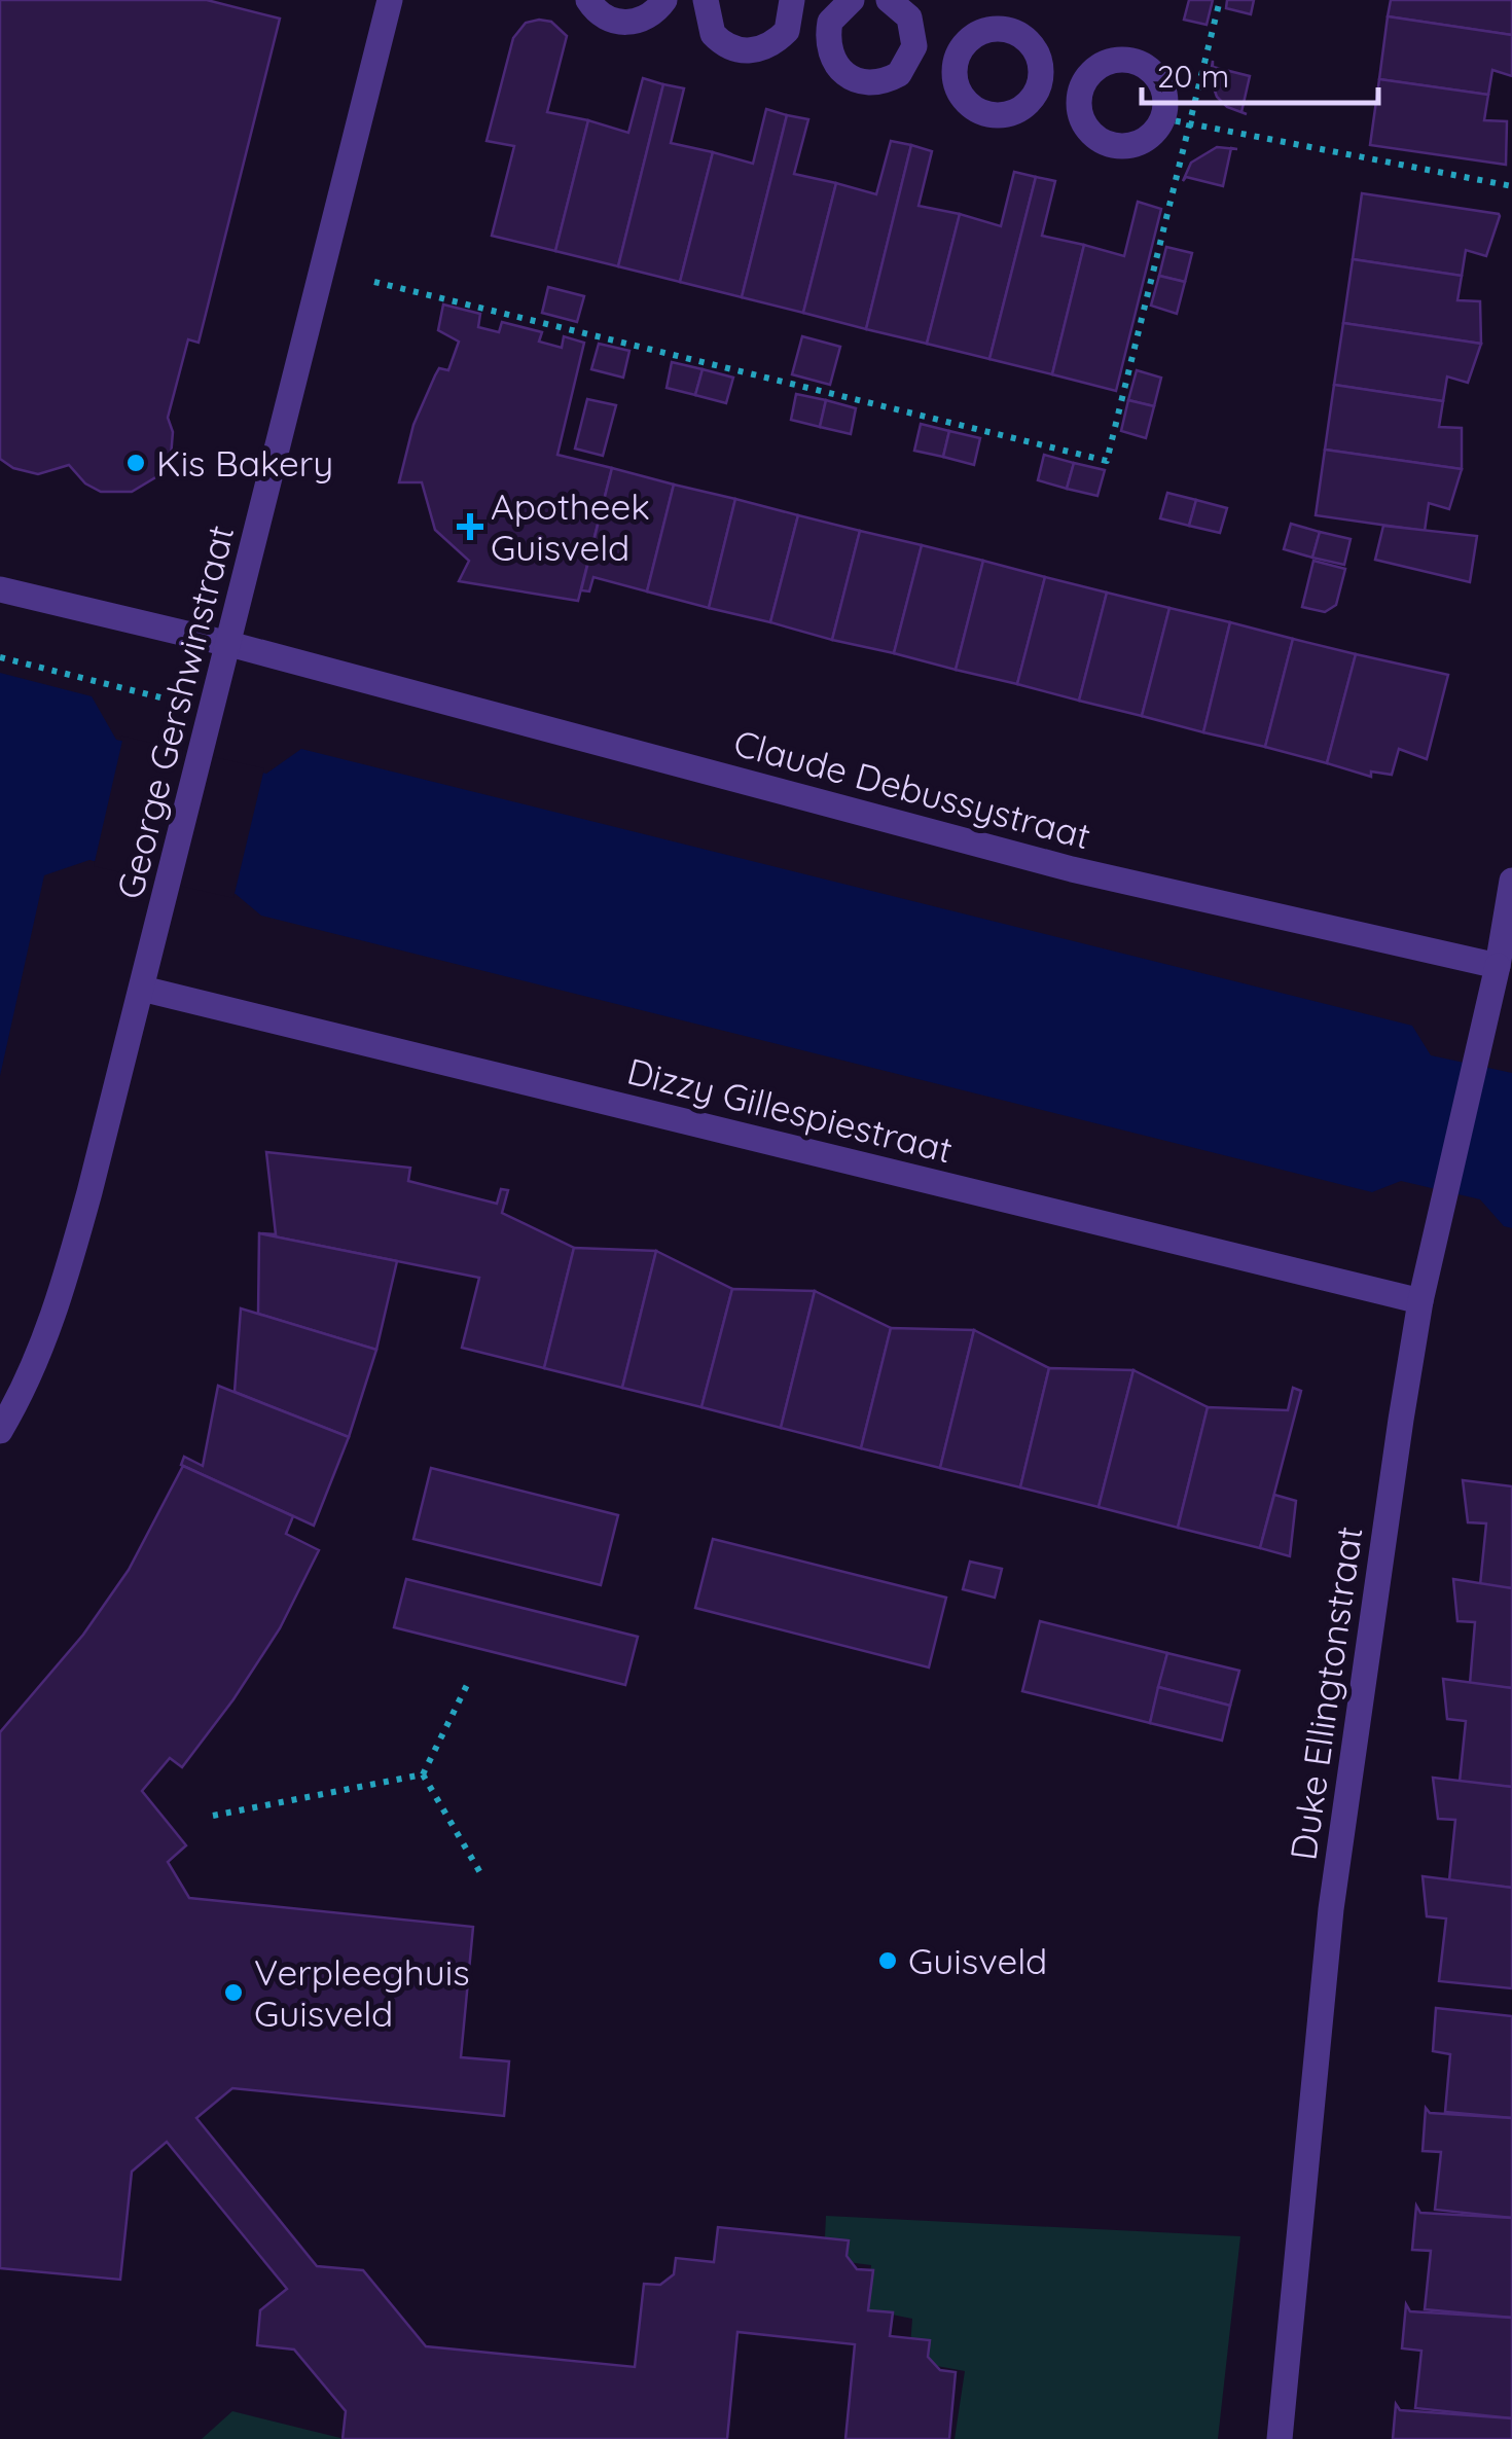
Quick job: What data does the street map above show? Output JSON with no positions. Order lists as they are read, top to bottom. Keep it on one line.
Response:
{"streets":{"street":["George Gershwinstraat","Claude Debussystraat","Dizzy Gillespiestraat","Duke Ellingtonstraat"]},"crossings":[["George Gershwinstraat","Claude Debussystraat"],["George Gershwinstraat","Dizzy Gillespiestraat"],["Claude Debussystraat","Duke Ellingtonstraat"],["Dizzy Gillespiestraat","Duke Ellingtonstraat"]],"places":{"other":["Kis Bakery","Guisveld","Verpleeghuis Guisveld"],"health":["Apotheek Guisveld"]},"scale_bar":"20 m"}
